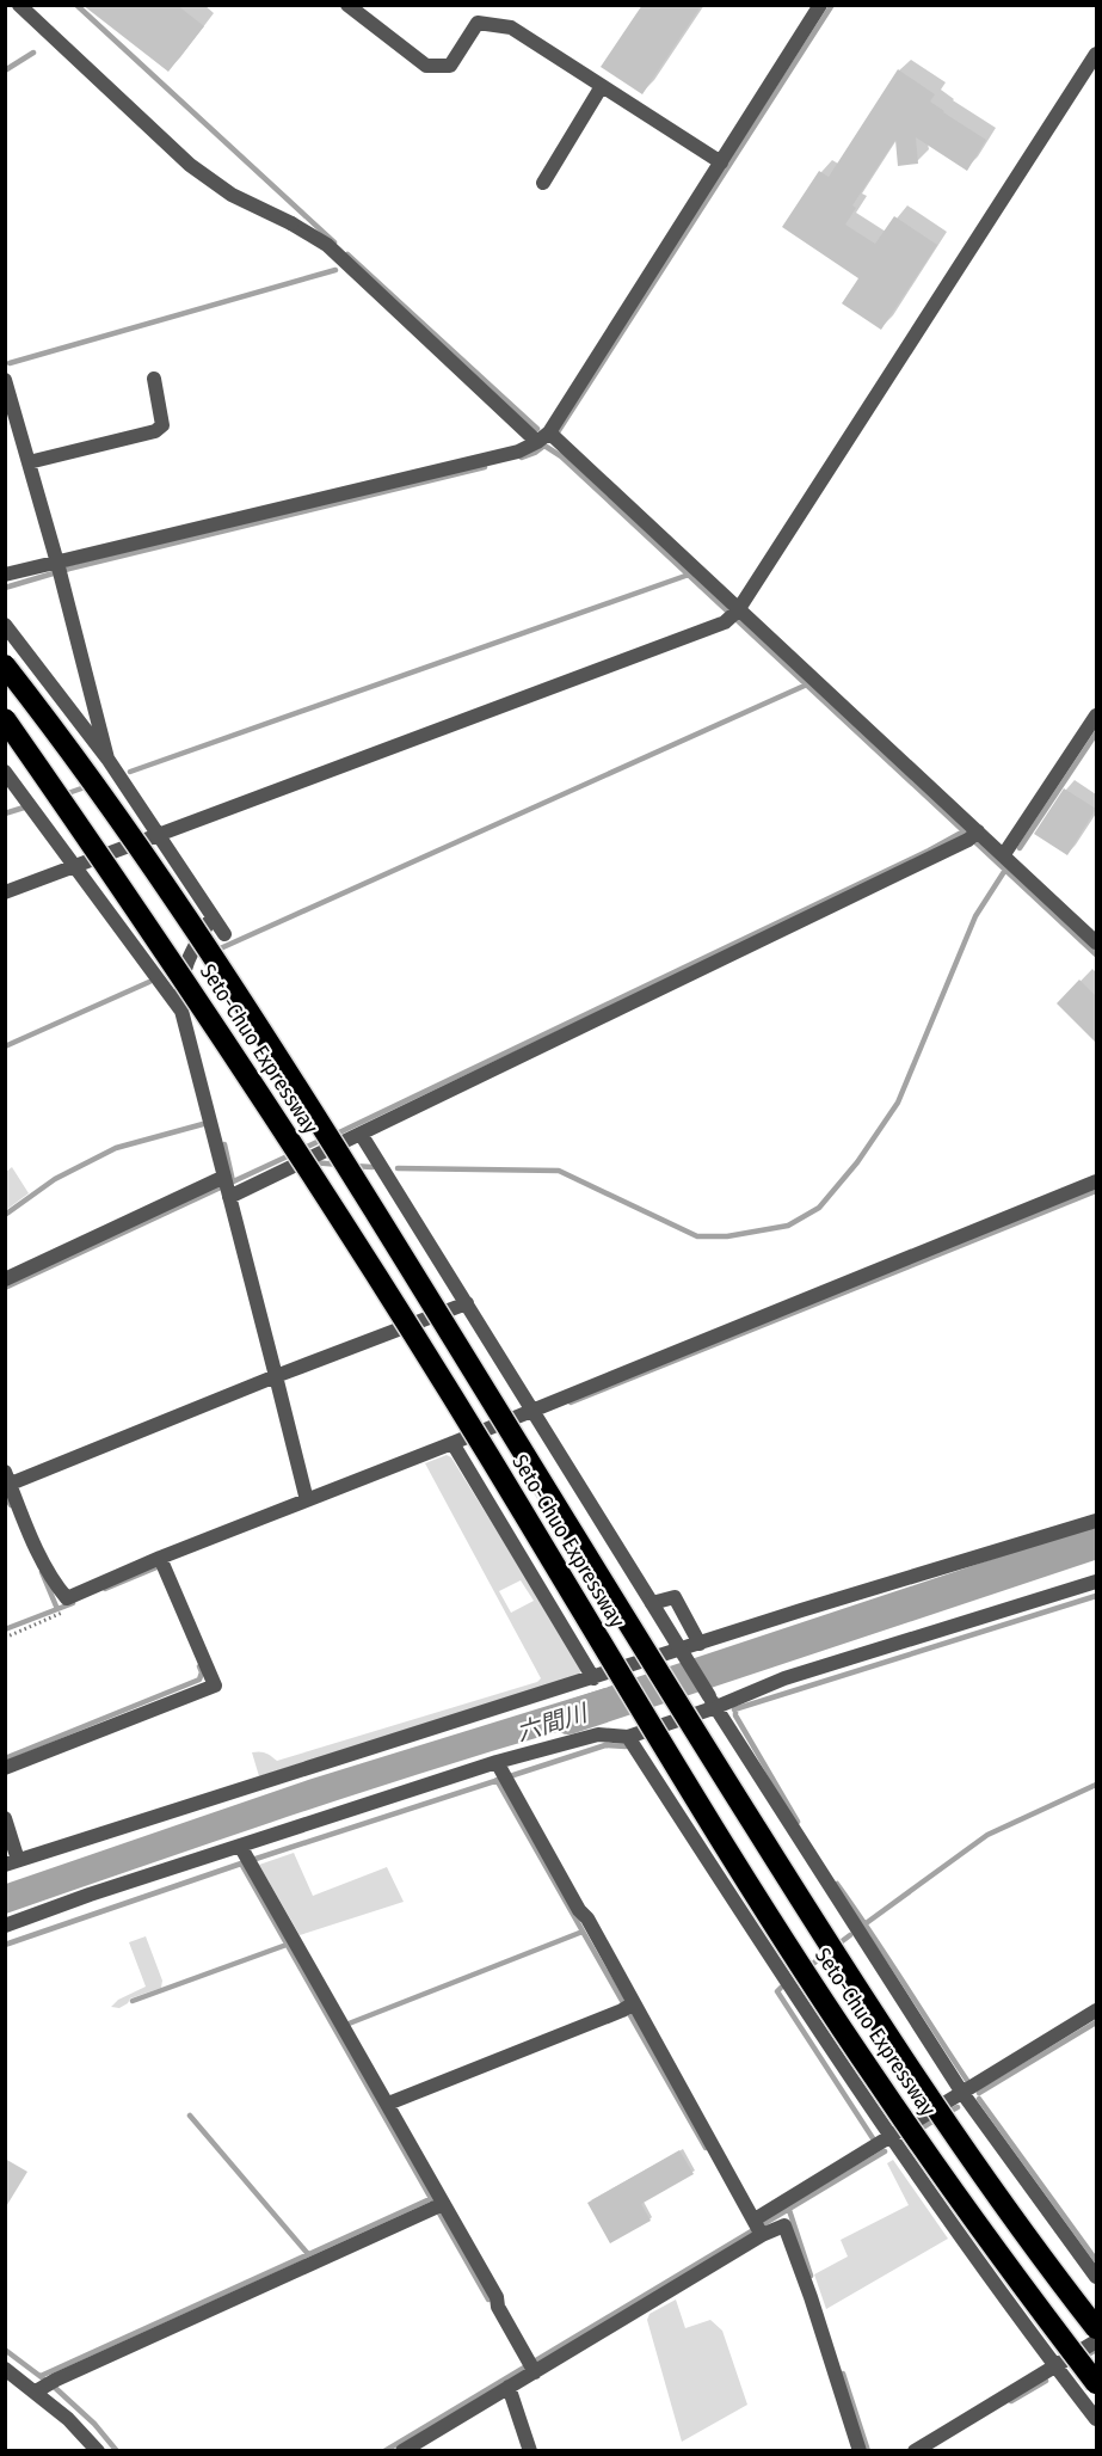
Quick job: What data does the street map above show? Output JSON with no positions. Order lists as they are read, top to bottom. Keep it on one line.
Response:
{"streets":{"highway":["Seto-Chuo Expressway"]},"water":["六間川"]}
